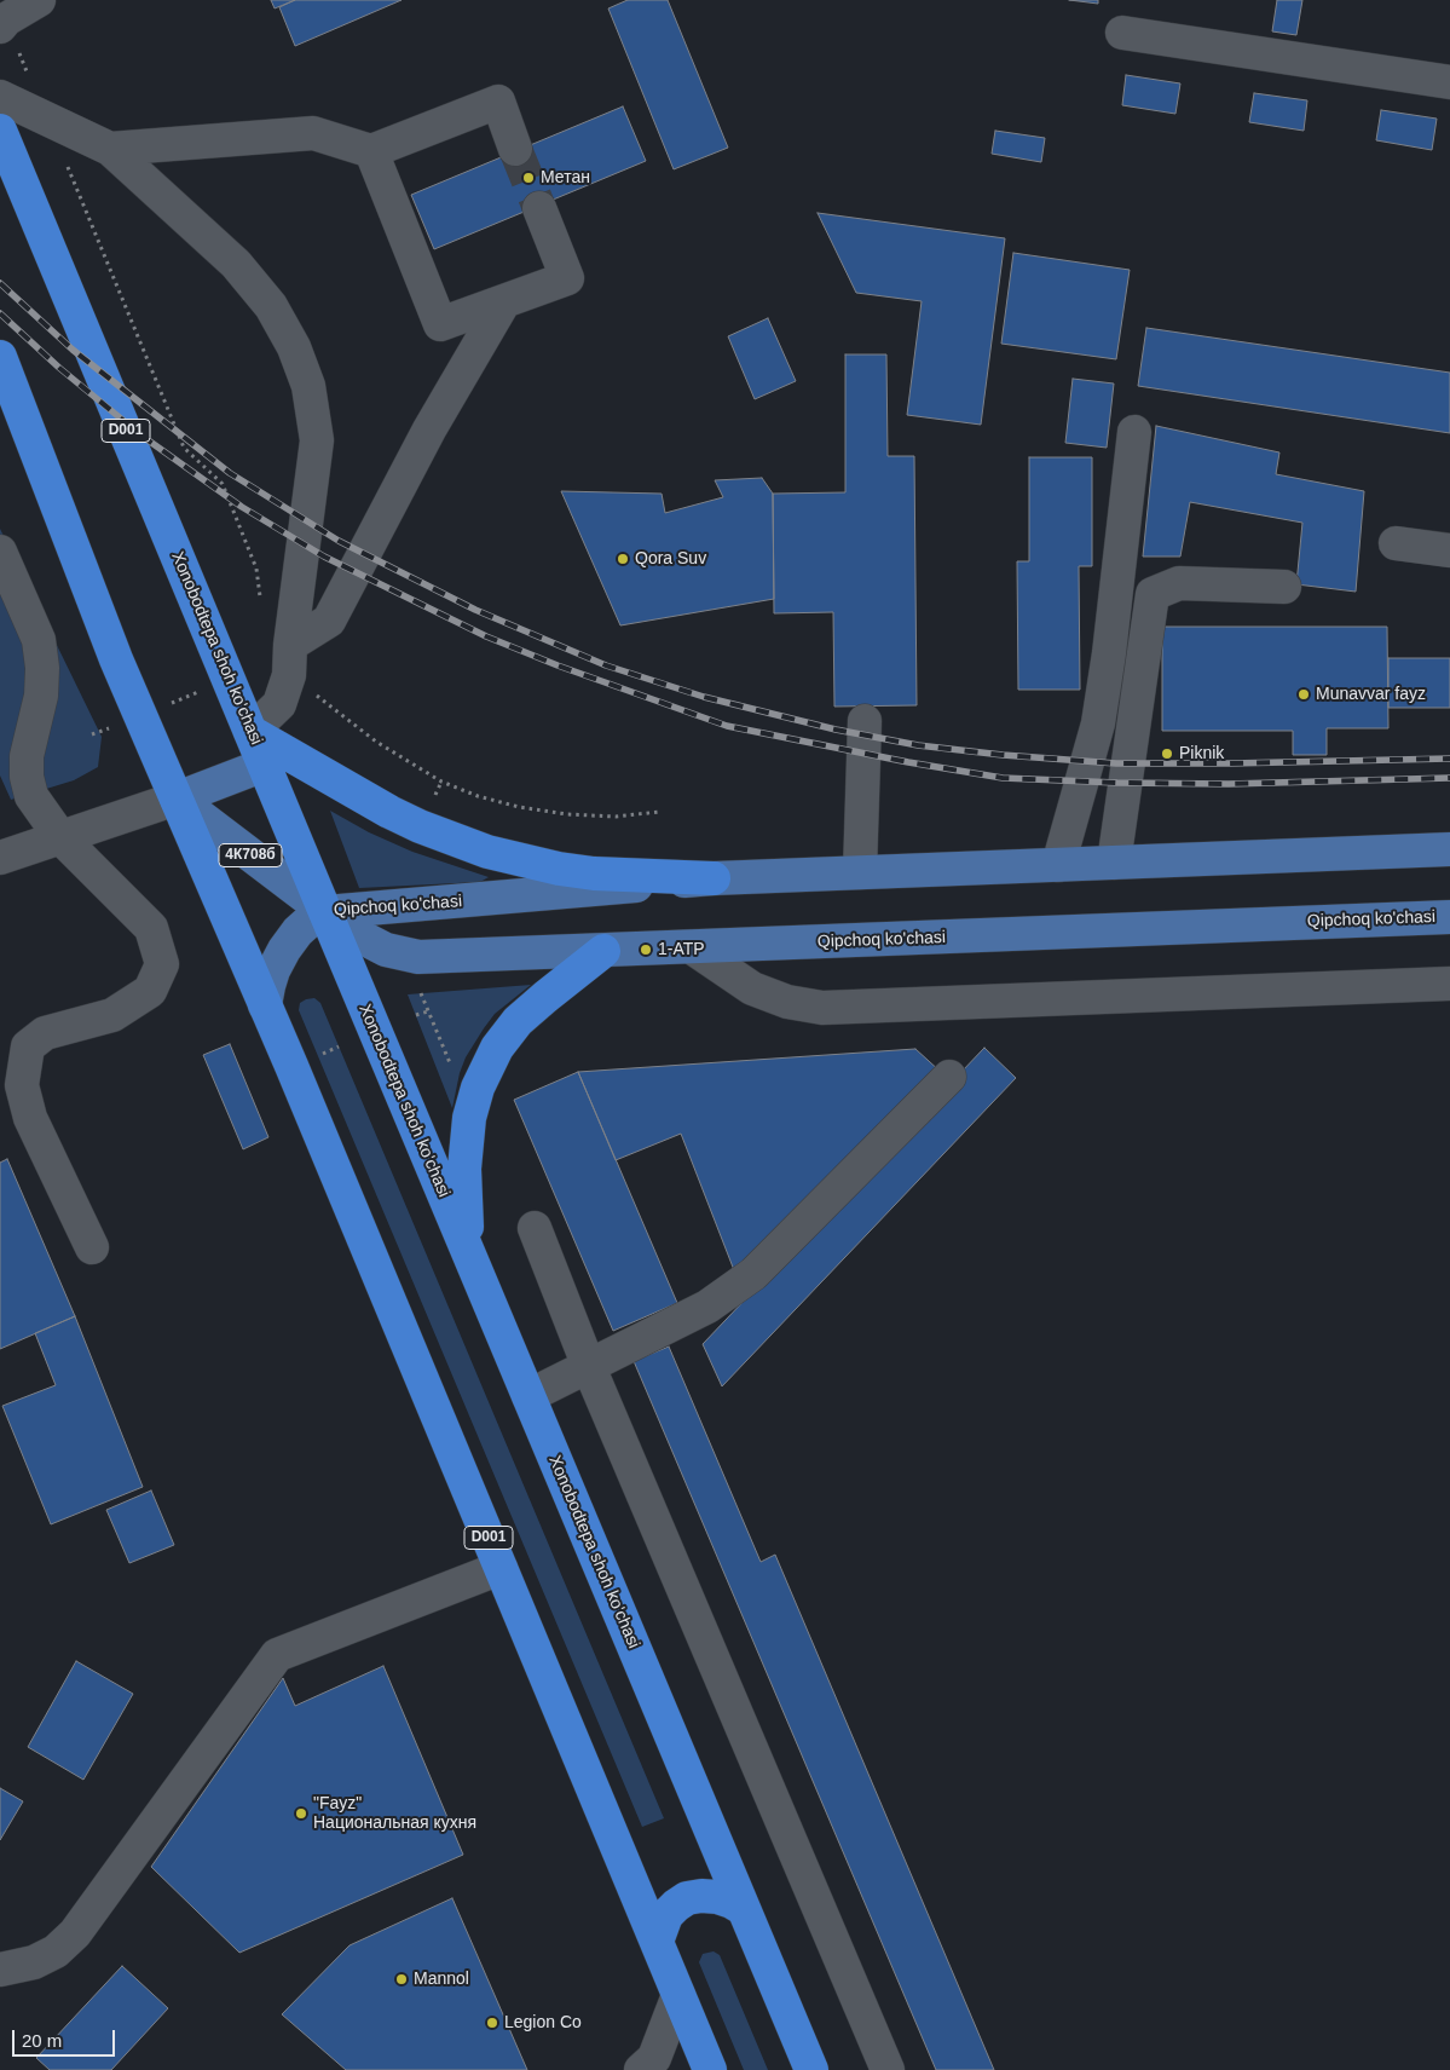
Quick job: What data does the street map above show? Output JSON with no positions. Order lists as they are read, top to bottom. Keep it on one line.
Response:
{"streets":{"highway":["D001","Xonobodtepa shoh ko'chasi"],"main road":["4К708б","Qipchoq ko'chasi"]},"crossings":[["D001","Qipchoq ko'chasi"],["Xonobodtepa shoh ko'chasi","Qipchoq ko'chasi"]],"places":["Метан","Qora Suv","Munavvar fayz","Piknik","1-ATP","\"Fayz\" Национальная кухня","Mannol","Legion Co"],"scale_bar":"20 m"}
